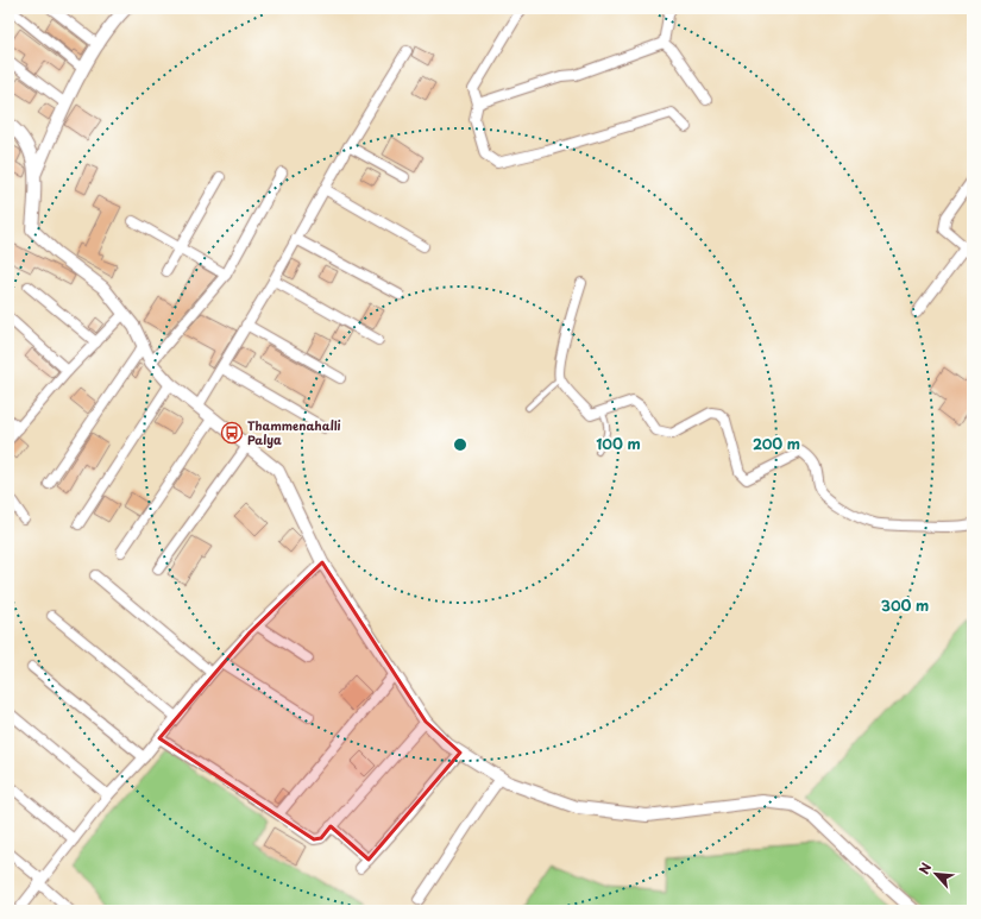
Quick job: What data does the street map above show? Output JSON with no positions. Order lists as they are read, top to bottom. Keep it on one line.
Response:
{"places":{"bus stop":["Thammenahalli Palya"]},"north":"top left","rings":["100 m","200 m","300 m"]}
